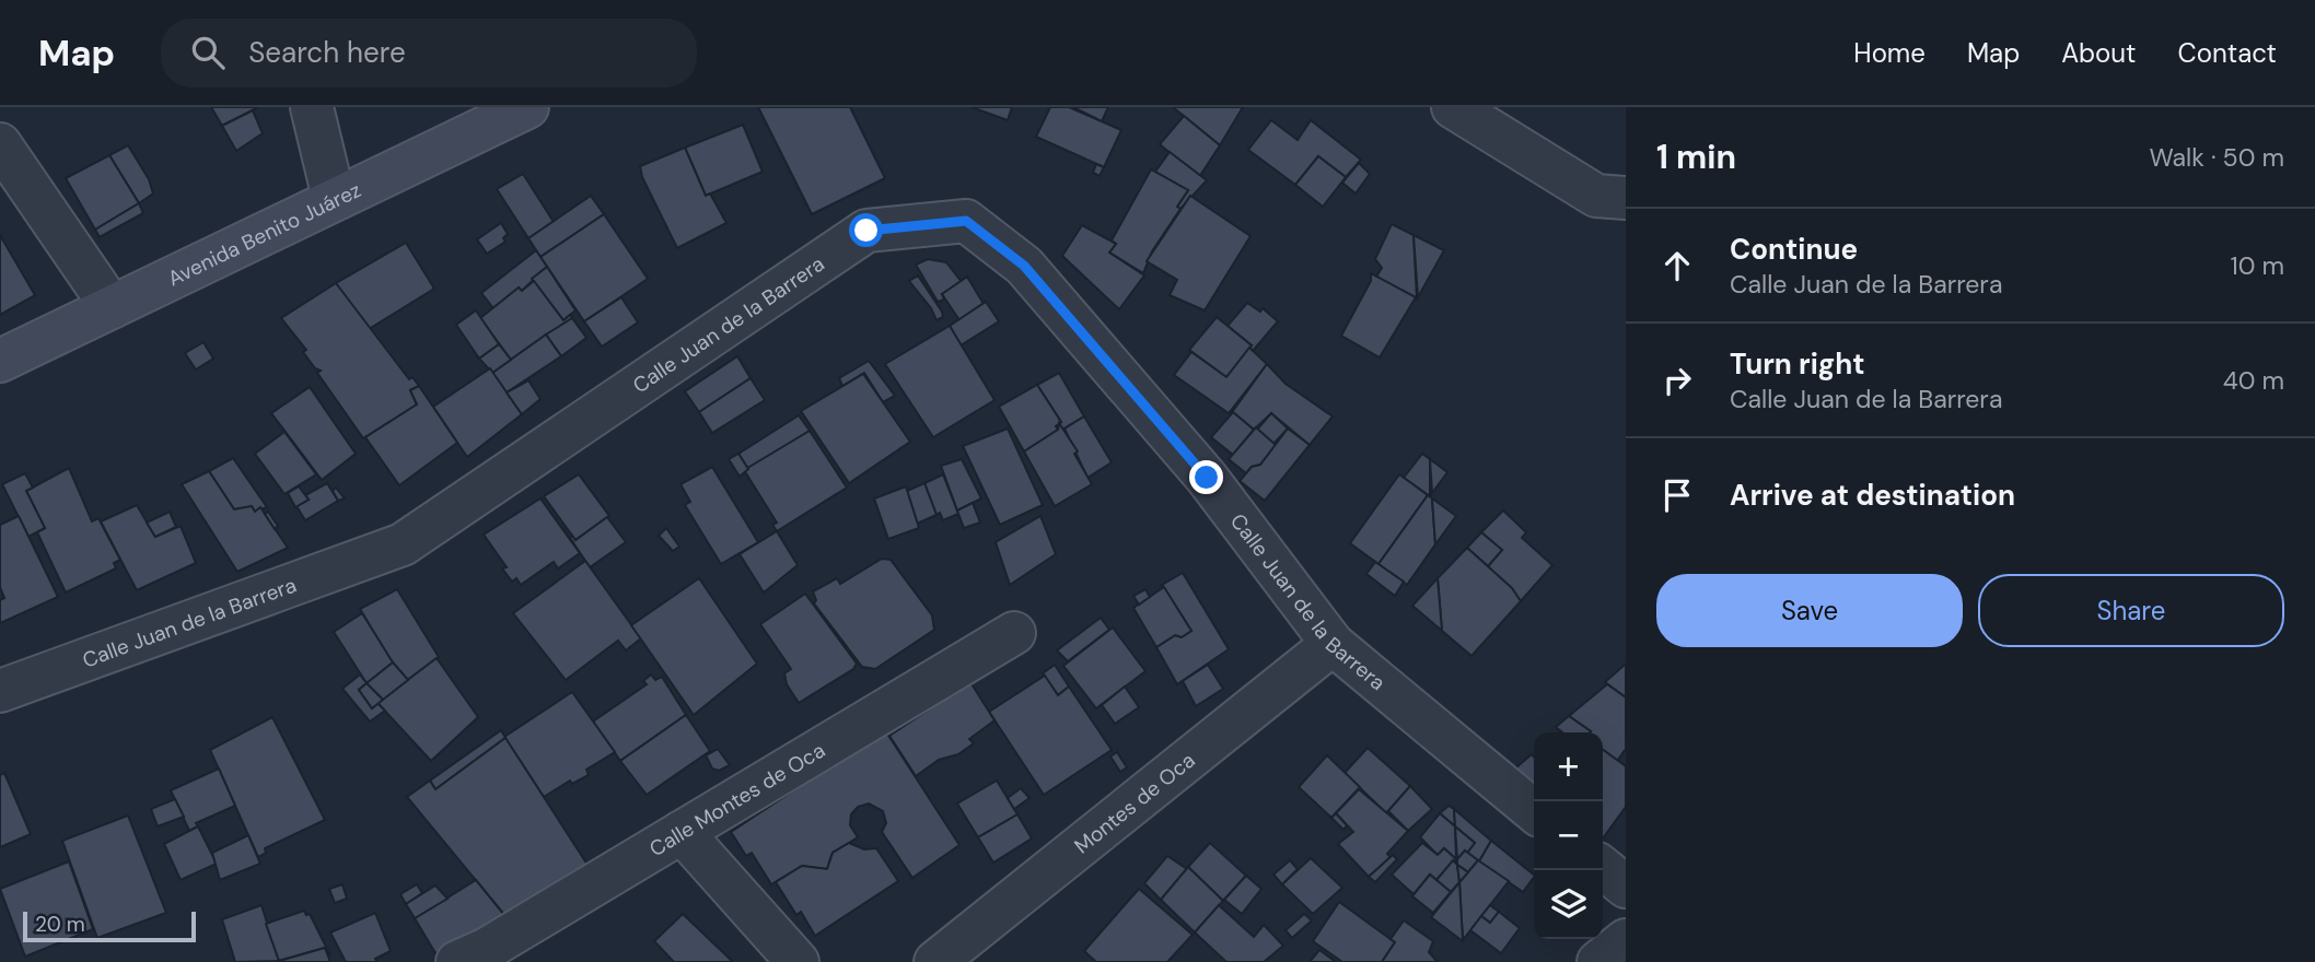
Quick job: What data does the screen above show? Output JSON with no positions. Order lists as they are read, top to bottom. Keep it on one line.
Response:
{"streets":{"street":["Avenida Benito Juárez","Calle Juan de la Barrera","Calle Montes de Oca","Montes de Oca"]},"crossings":[["Calle Juan de la Barrera","Montes de Oca"]],"scale_bar":"20 m","page":{"header":"Map","search":"Search here","nav":["Home","Map","About","Contact"],"heading":["1 min","Walk · 50 m"],"list":[["Continue","Calle Juan de la Barrera","10 m"],["Turn right","Calle Juan de la Barrera","40 m"],"Arrive at destination"],"buttons":["Save","Share"],"map_buttons":["+","−"],"scale":"20 m"}}
